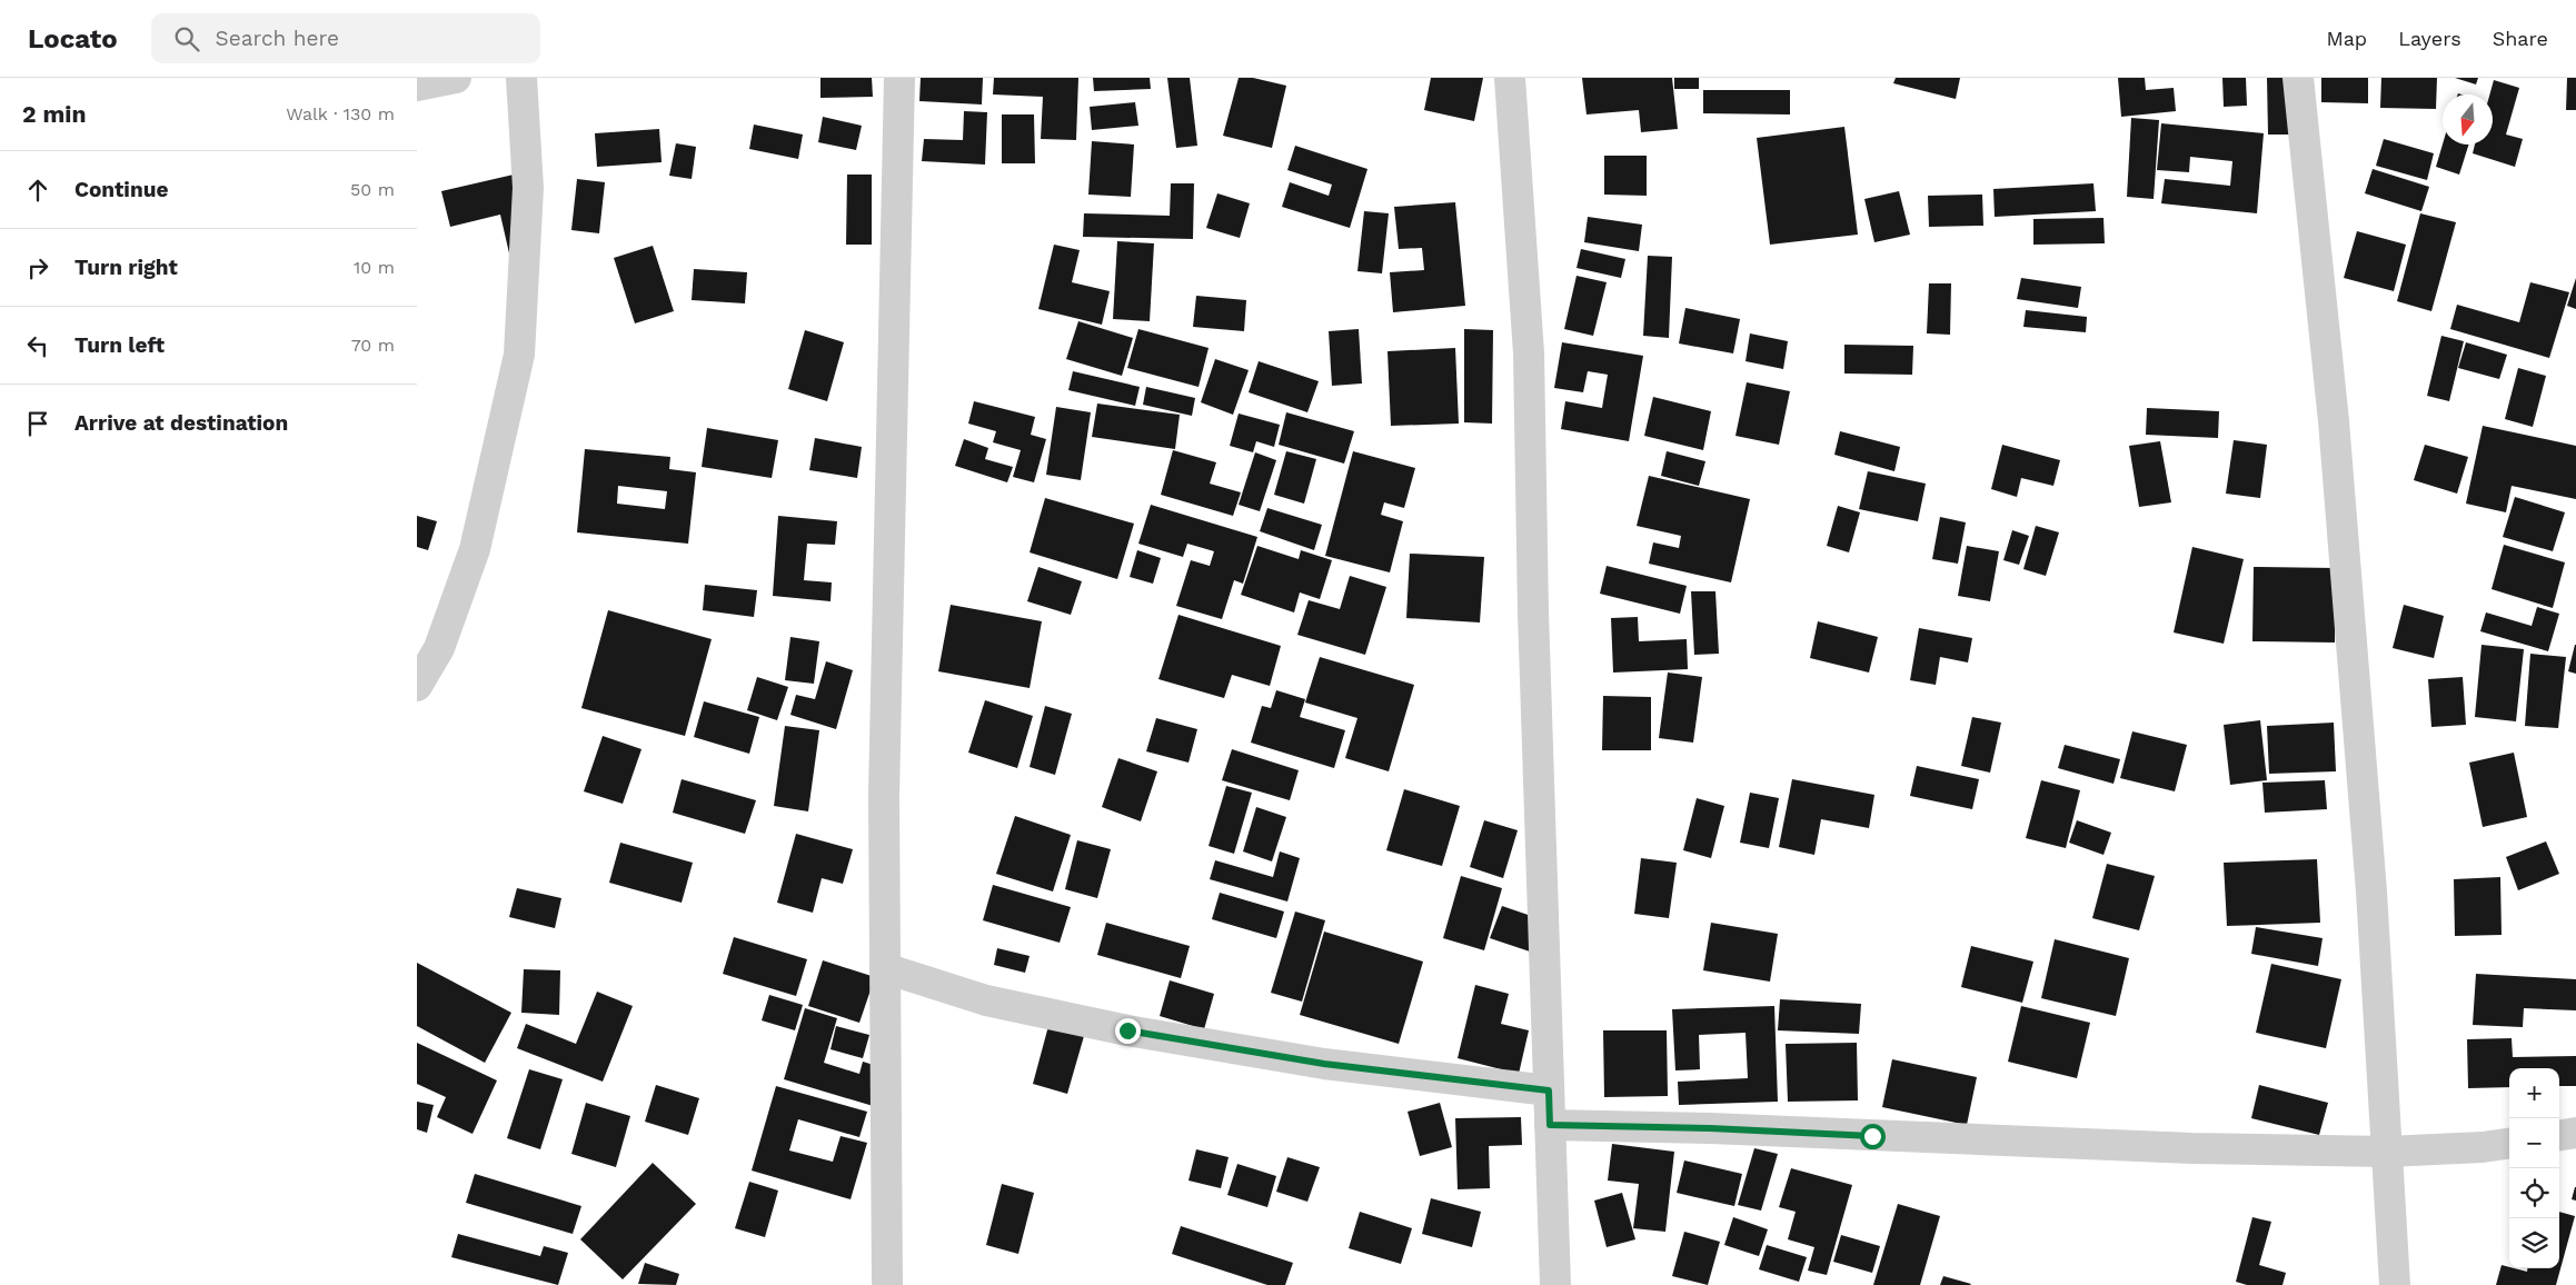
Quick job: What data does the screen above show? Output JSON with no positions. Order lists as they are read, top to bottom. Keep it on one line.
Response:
{"north":"bottom","page":{"header":"Locato","search":"Search here","nav":["Map","Layers","Share"],"heading":["2 min","Walk · 130 m"],"list":[["Continue","50 m"],["Turn right","10 m"],["Turn left","70 m"],"Arrive at destination"],"map_buttons":["+","−"]}}
